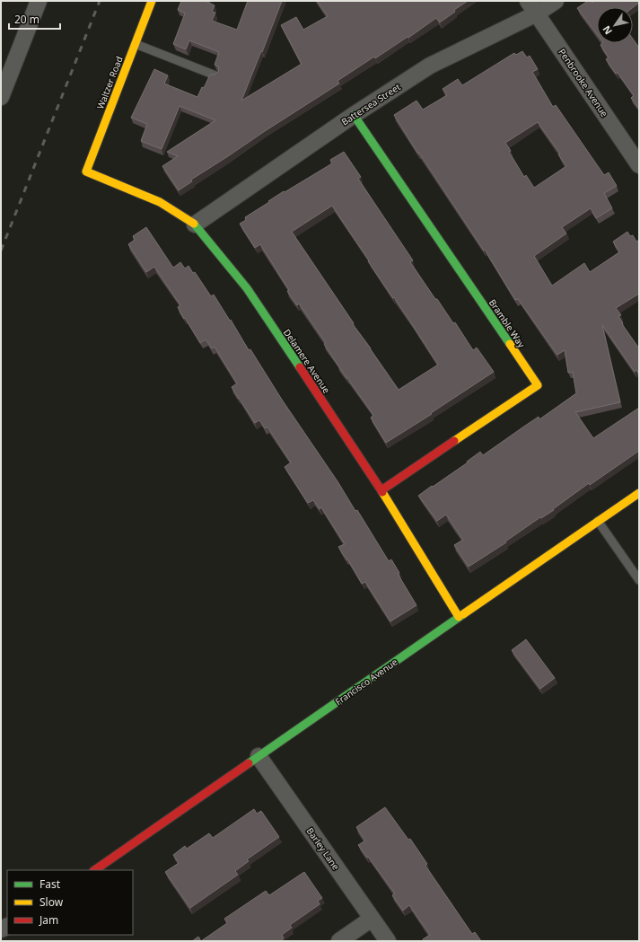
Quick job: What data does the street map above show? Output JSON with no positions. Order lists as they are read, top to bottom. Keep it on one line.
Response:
{"streets":{"street":["Waltzer Road","Penbrooke Avenue","Battersea Street","Bramble Way","Delamere Avenue","Francisco Avenue","Barley Lane"]},"crossings":[["Waltzer Road","Delamere Avenue"],["Penbrooke Avenue","Battersea Street"],["Battersea Street","Bramble Way"],["Battersea Street","Delamere Avenue"],["Bramble Way","Delamere Avenue"],["Delamere Avenue","Francisco Avenue"],["Francisco Avenue","Barley Lane"]],"legend":["Fast","Slow","Jam"],"scale_bar":"20 m","north":"bottom left"}
